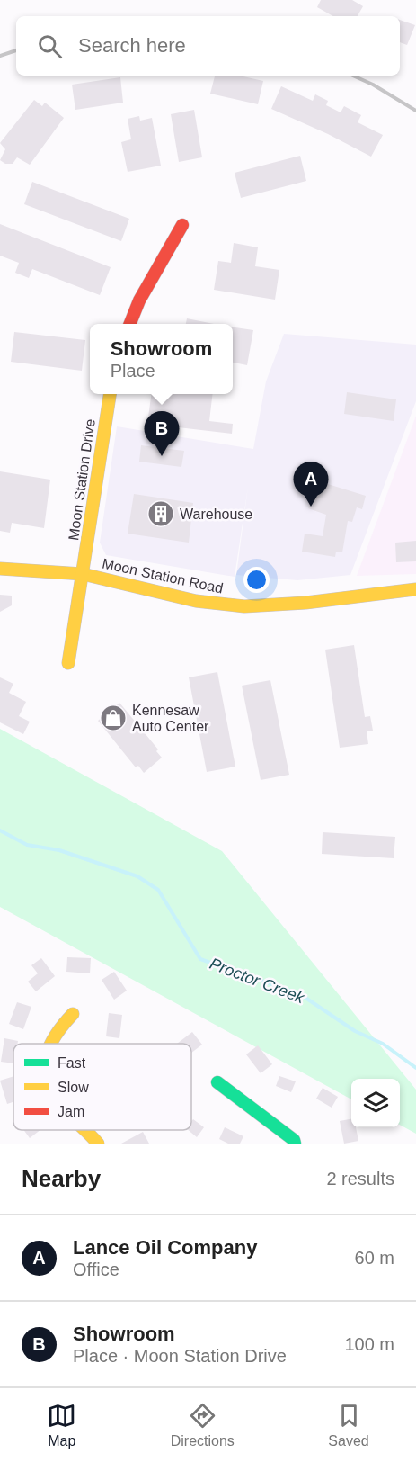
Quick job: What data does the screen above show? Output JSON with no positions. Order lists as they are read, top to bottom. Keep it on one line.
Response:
{"streets":{"street":["Moon Station Drive","Moon Station Road"]},"crossings":[["Moon Station Drive","Moon Station Road"]],"water":["Proctor Creek"],"places":{"building":["Warehouse"],"shop":["Kennesaw Auto Center"]},"legend":["Fast","Slow","Jam"],"page":{"search":"Search here","popup":["Showroom","Place"],"pins":["B","A"],"heading":["Nearby","2 results"],"list":[{"mark":"A","name":"Lance Oil Company","note":"Office","value":"60 m"},{"mark":"B","name":"Showroom","note":"Place · Moon Station Drive","value":"100 m"}],"nav":["Map","Directions","Saved"]}}
